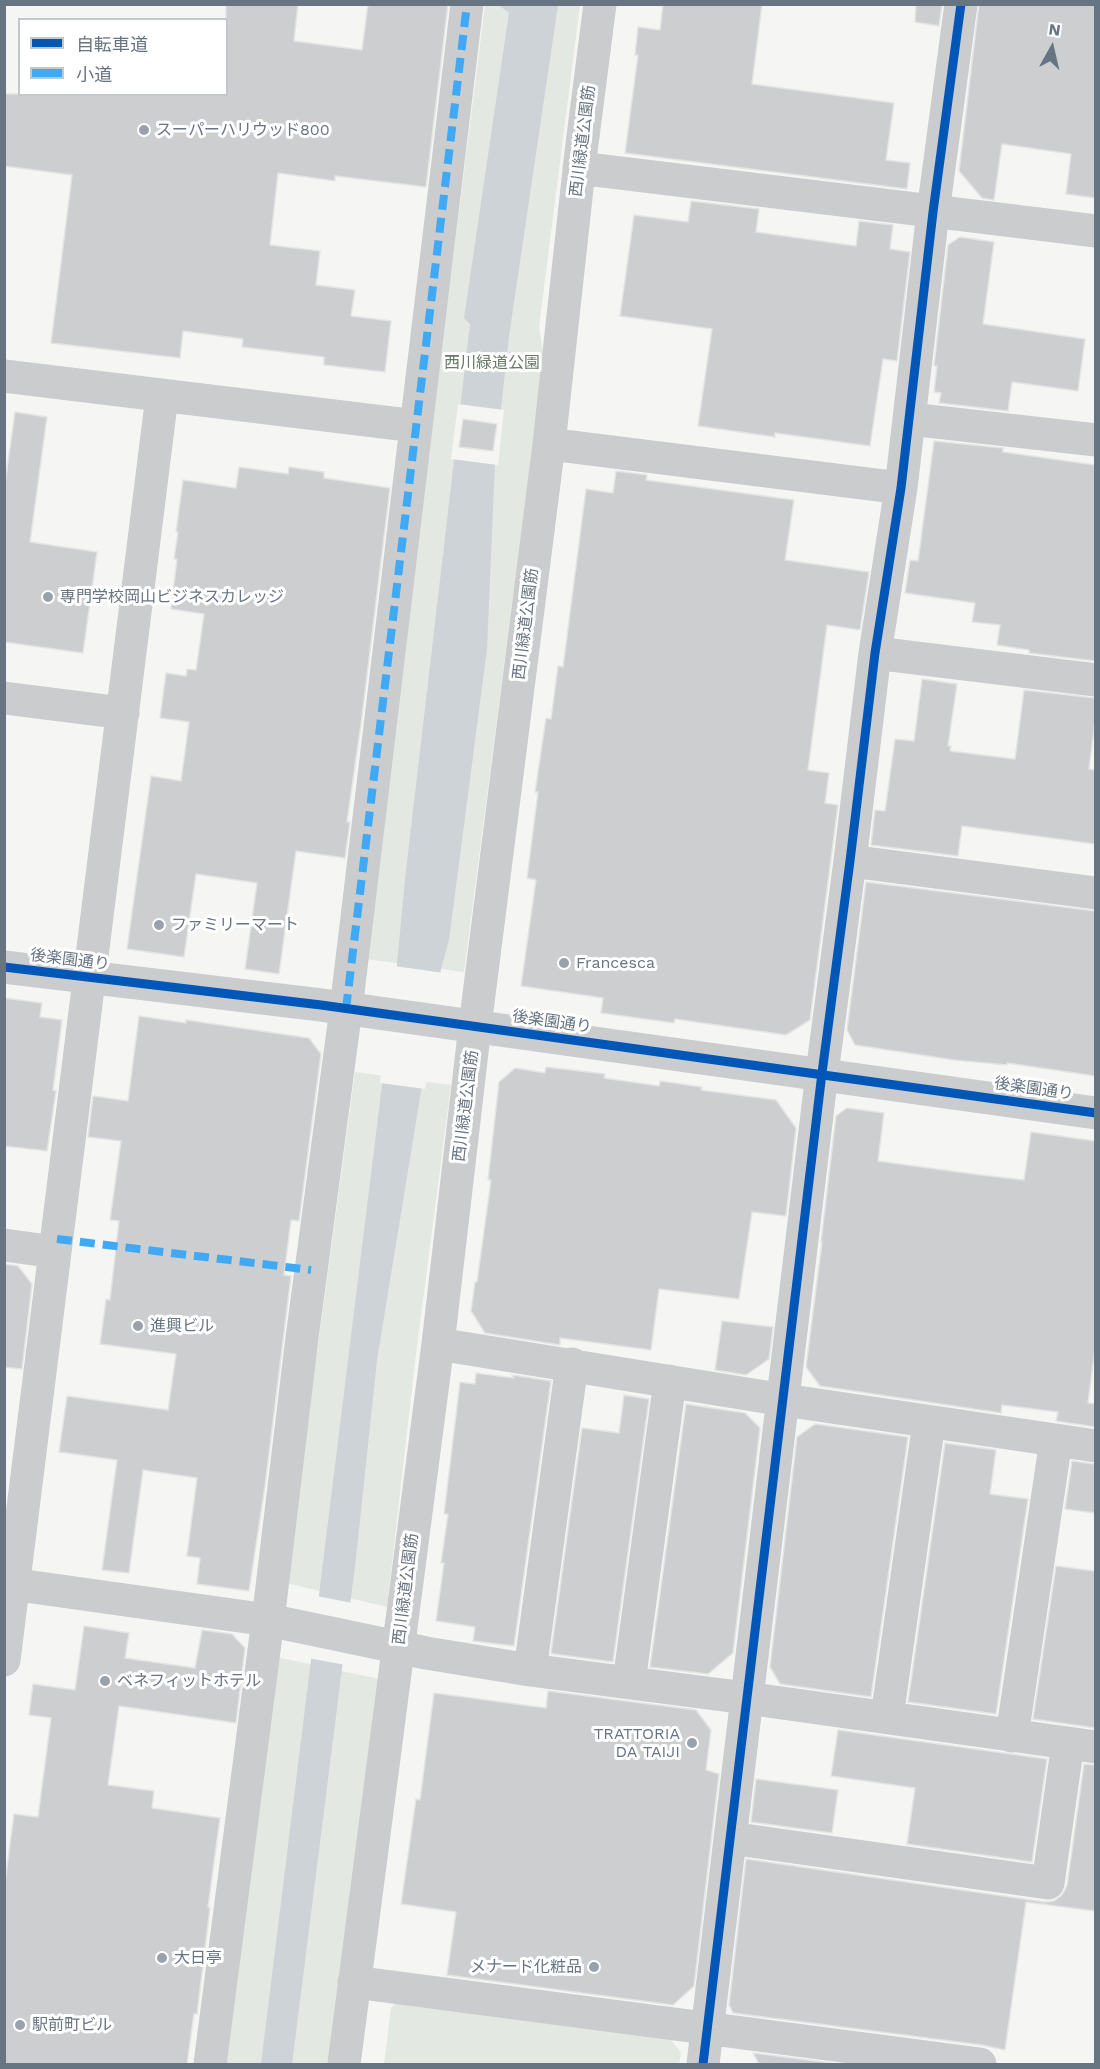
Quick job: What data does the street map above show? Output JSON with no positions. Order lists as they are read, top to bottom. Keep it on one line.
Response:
{"streets":{"street":["西川緑道公園筋","後楽園通り"]},"crossings":[["西川緑道公園筋","後楽園通り"]],"parks":["西川緑道公園"],"places":["スーパーハリウッド800","専門学校岡山ビジネスカレッジ","ファミリーマート","Francesca","進興ビル","ベネフィットホテル","TRATTORIA DA TAIJI","大日亭","メナード化粧品","駅前町ビル"],"legend":["自転車道","小道"],"north":"top"}
